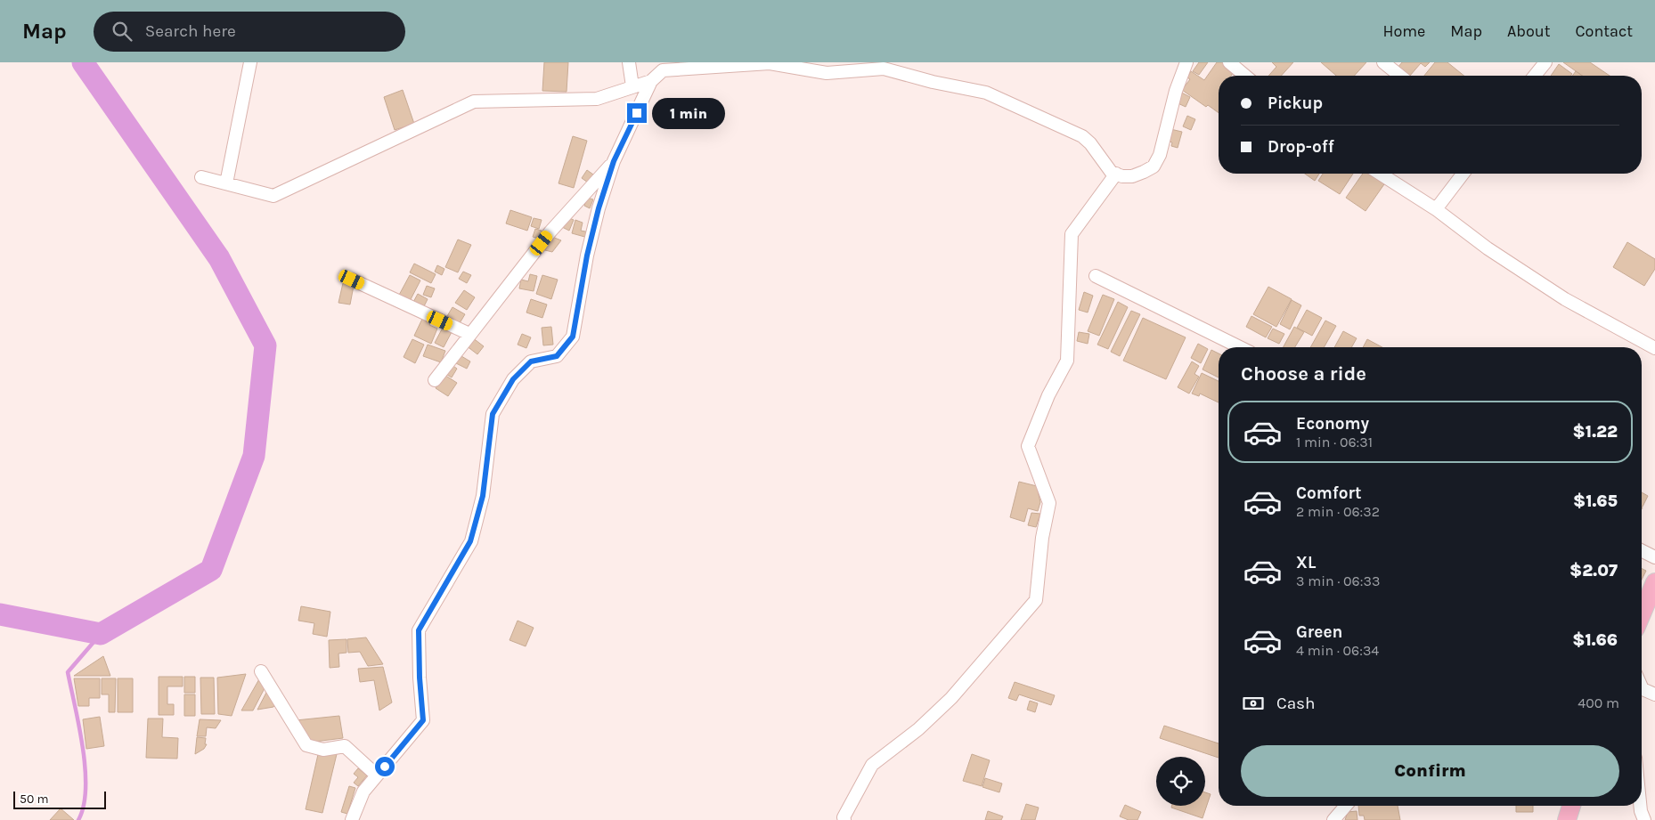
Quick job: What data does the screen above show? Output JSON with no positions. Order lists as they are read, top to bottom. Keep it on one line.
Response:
{"scale_bar":"50 m","page":{"header":"Map","search":"Search here","nav":["Home","Map","About","Contact"],"banner":["Pickup","Drop-off"],"bubble":"1 min","heading":"Choose a ride","list":[{"name":"Economy","note":"1 min · 06:31","value":"$1.22"},{"name":"Comfort","note":"2 min · 06:32","value":"$1.65"},{"name":"XL","note":"3 min · 06:33","value":"$2.07"},{"name":"Green","note":"4 min · 06:34","value":"$1.66"}],"pay":["Cash","400 m"],"buttons":"Confirm","scale":"50 m"}}
